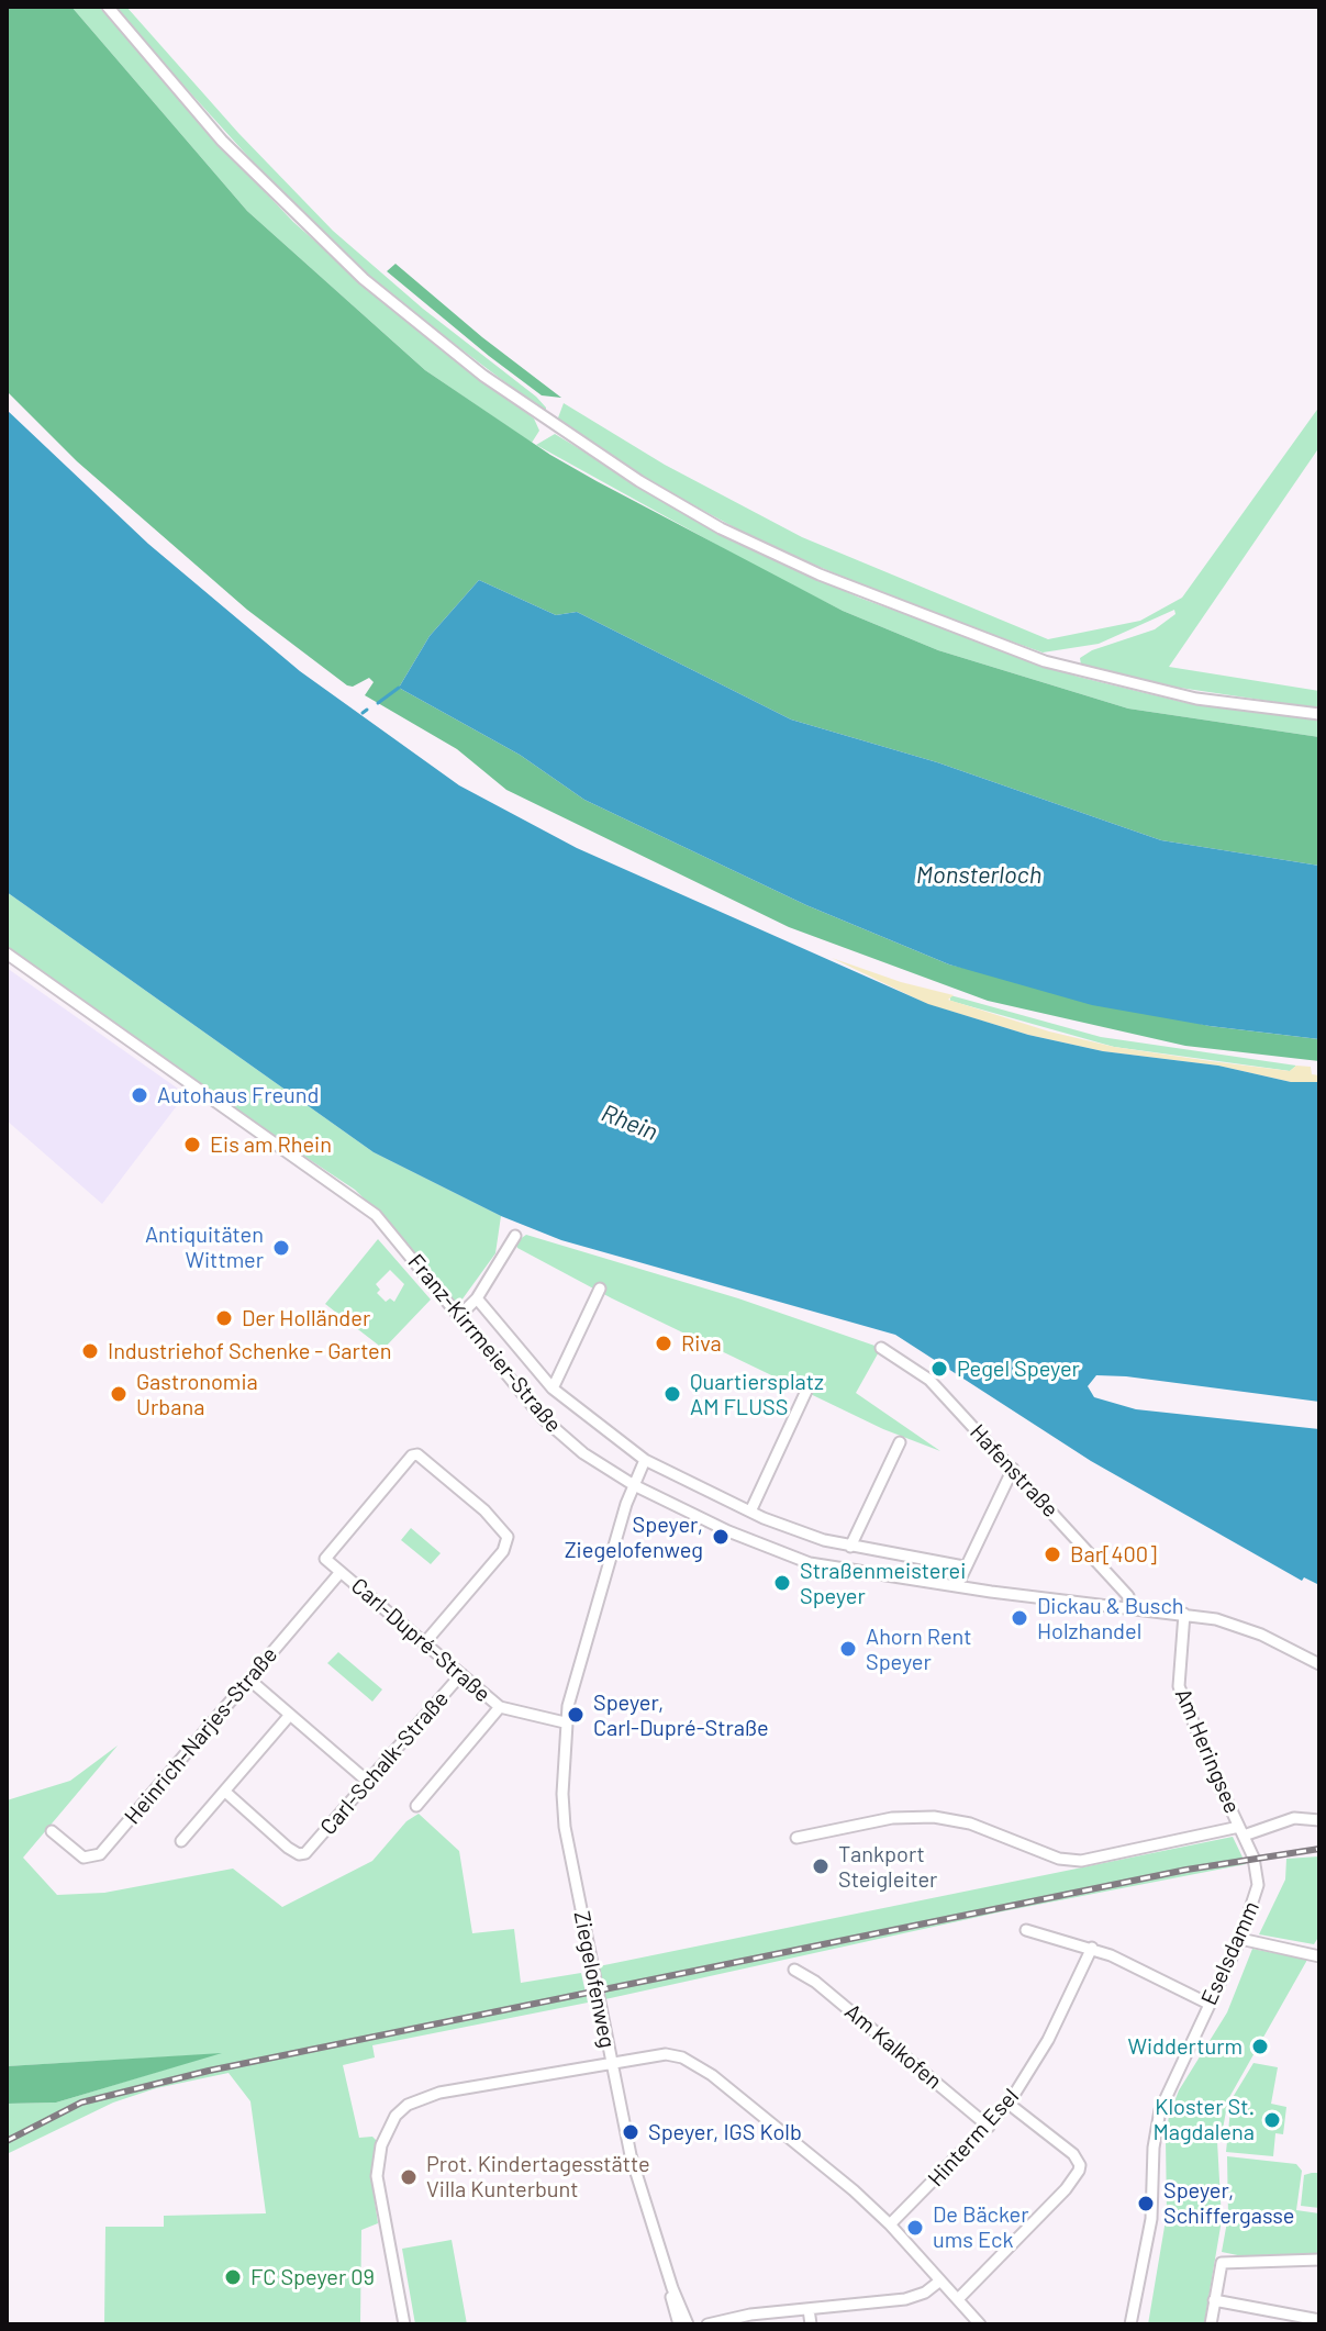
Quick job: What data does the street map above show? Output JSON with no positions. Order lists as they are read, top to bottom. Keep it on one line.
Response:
{"streets":{"street":["Franz-Kirrmeier-Straße","Hafenstraße","Carl-Dupré-Straße","Heinrich-Narjes-Straße","Am Heringsee","Carl-Schalk-Straße","Eselsdamm","Ziegelofenweg","Am Kalkofen","Hinterm Esel"]},"crossings":[["Franz-Kirrmeier-Straße","Hafenstraße"],["Franz-Kirrmeier-Straße","Am Heringsee"],["Franz-Kirrmeier-Straße","Ziegelofenweg"],["Carl-Dupré-Straße","Heinrich-Narjes-Straße"],["Carl-Dupré-Straße","Carl-Schalk-Straße"],["Carl-Dupré-Straße","Ziegelofenweg"],["Am Heringsee","Eselsdamm"],["Ziegelofenweg","Hinterm Esel"],["Am Kalkofen","Hinterm Esel"]],"water":["Monsterloch","Rhein"],"places":["Autohaus Freund","Eis am Rhein","Antiquitäten Wittmer","Der Holländer","Riva","Industriehof Schenke - Garten","Pegel Speyer","Gastronomia Urbana","Quartiersplatz AM FLUSS","Speyer, Ziegelofenweg","Bar[400]","Straßenmeisterei Speyer","Dickau & Busch Holzhandel","Ahorn Rent Speyer","Speyer, Carl-Dupré-Straße","Tankport Steigleiter","Widderturm","Kloster St. Magdalena","Speyer, IGS Kolb","Prot. Kindertagesstätte Villa Kunterbunt","Speyer, Schiffergasse","De Bäcker ums Eck","FC Speyer 09"]}
